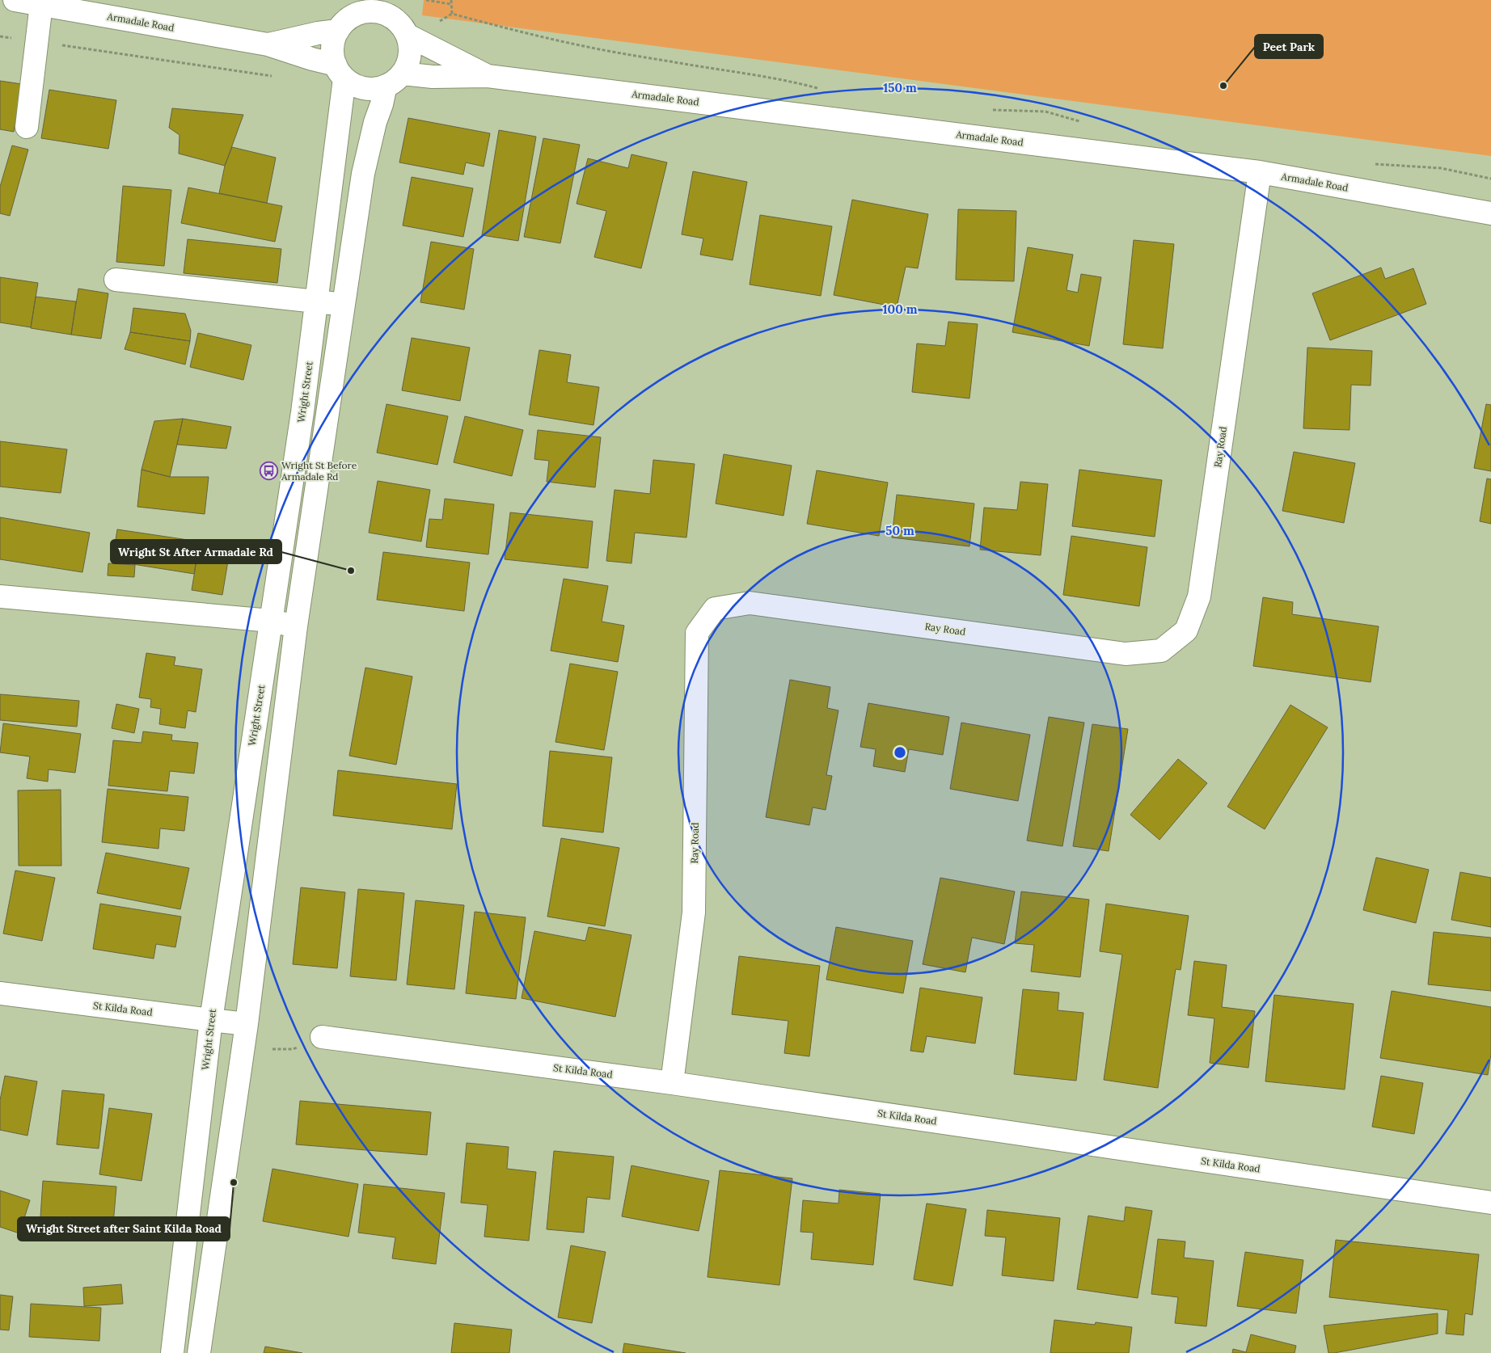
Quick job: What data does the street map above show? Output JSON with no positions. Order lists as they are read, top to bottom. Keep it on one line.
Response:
{"streets":{"street":["Armadale Road","Wright Street","Ray Road","St Kilda Road"]},"crossings":[["Armadale Road","Wright Street"],["Armadale Road","Ray Road"],["Wright Street","St Kilda Road"],["Ray Road","St Kilda Road"]],"places":{"other":["Peet Park","Wright St After Armadale Rd","Wright Street after Saint Kilda Road"],"bus stop":["Wright St Before Armadale Rd"]},"rings":["150 m","100 m","50 m"]}
